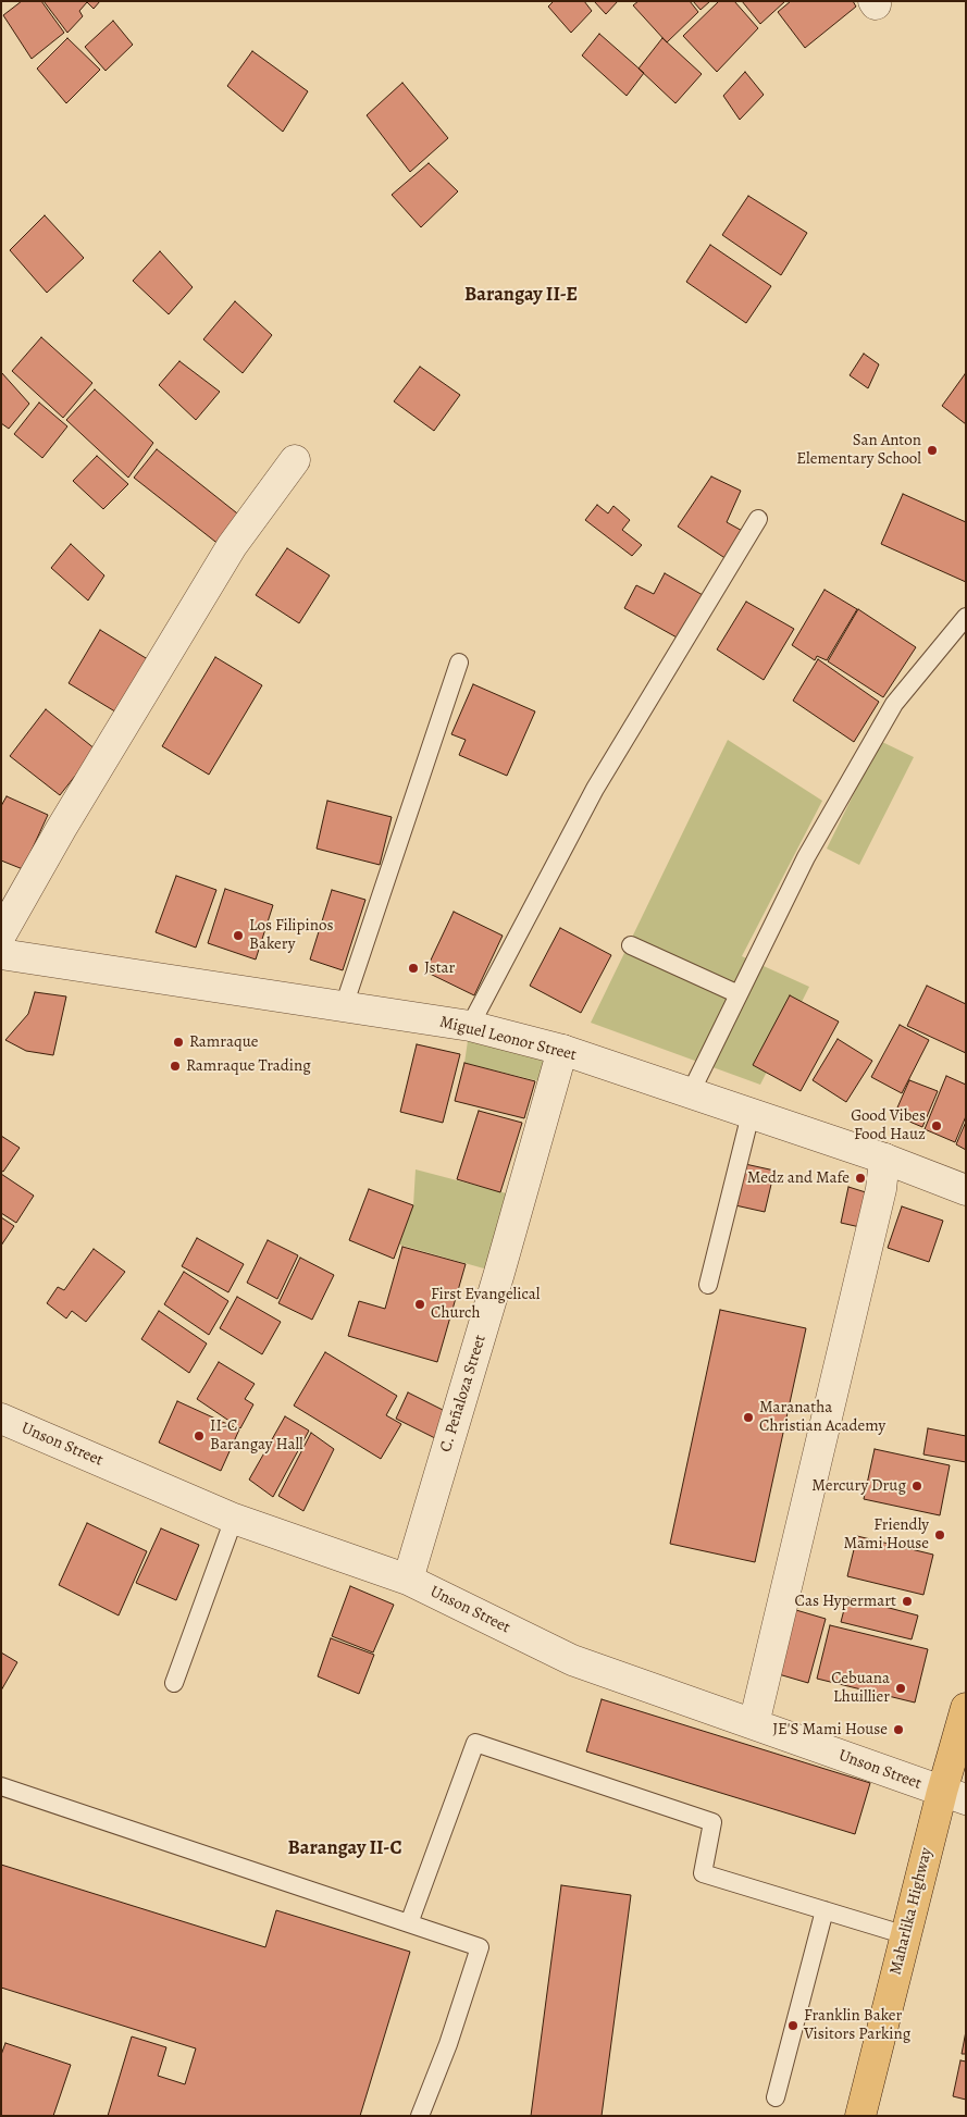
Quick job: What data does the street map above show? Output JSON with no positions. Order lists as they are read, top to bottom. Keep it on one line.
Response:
{"streets":{"main road":["Maharlika Highway"],"street":["Miguel Leonor Street","C. Peñaloza Street","Unson Street"]},"crossings":[["Miguel Leonor Street","C. Peñaloza Street"],["C. Peñaloza Street","Unson Street"],["Unson Street","Maharlika Highway"]],"districts":["Barangay II-E","Barangay II-C"],"places":["San Anton Elementary School","Los Filipinos Bakery","Jstar","Ramraque","Ramraque Trading","Good Vibes Food Hauz","Medz and Mafe","First Evangelical Church","Maranatha Christian Academy","II-C Barangay Hall","Mercury Drug","Friendly Mami House","Cas Hypermart","Cebuana Lhuillier","JE'S Mami House","Franklin Baker Visitors Parking"]}
